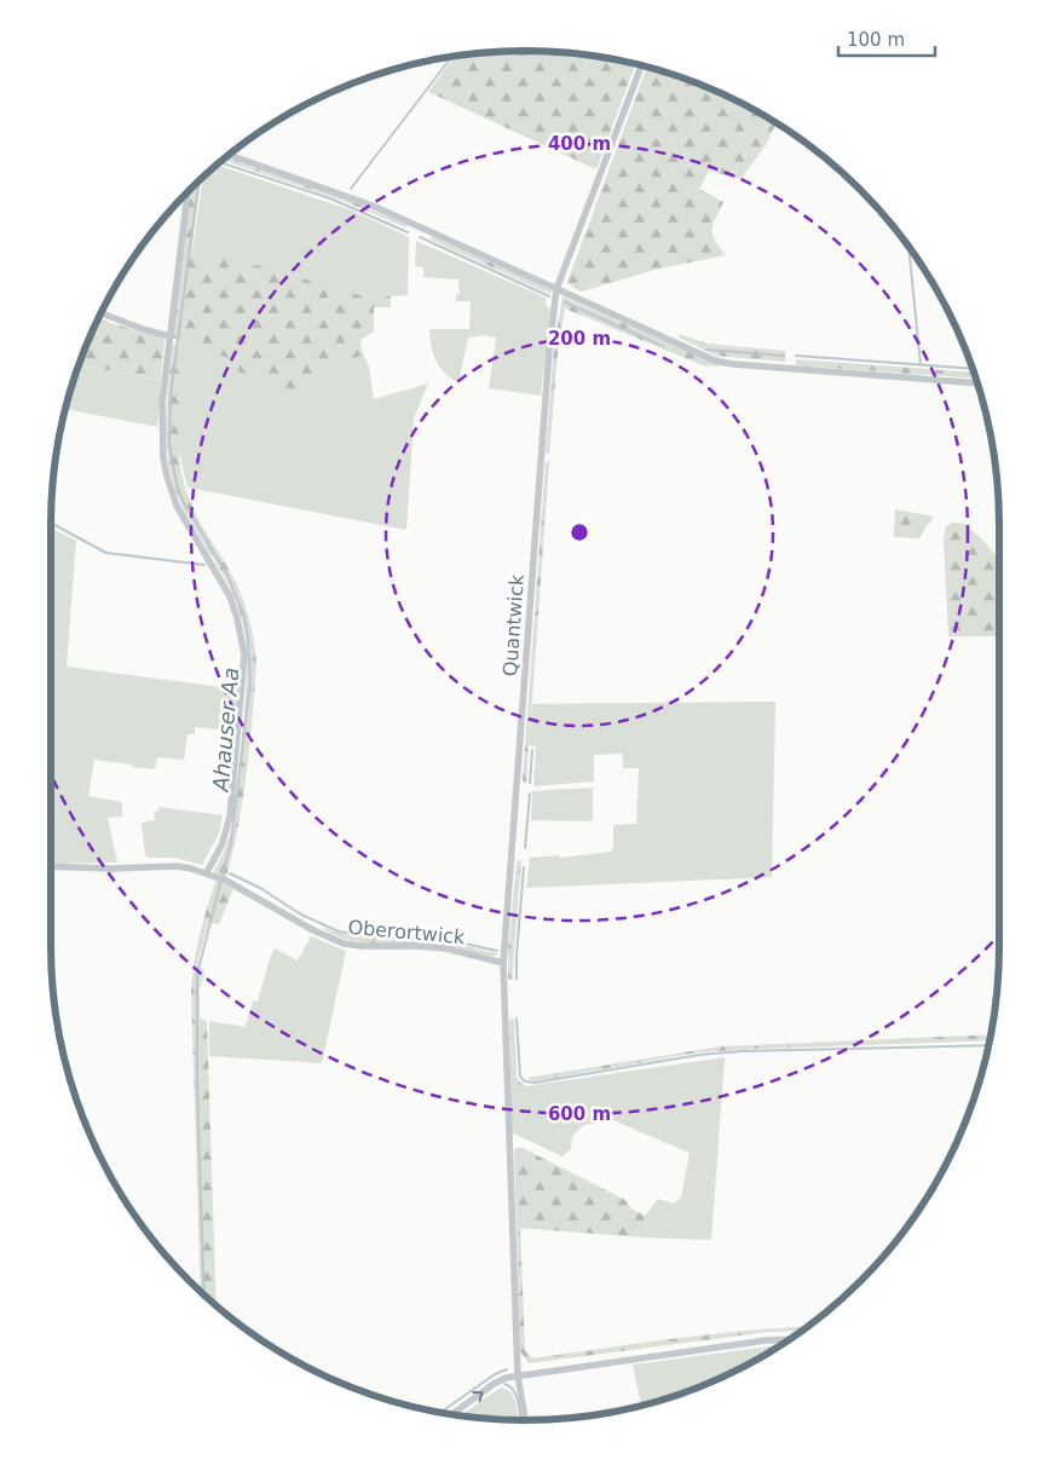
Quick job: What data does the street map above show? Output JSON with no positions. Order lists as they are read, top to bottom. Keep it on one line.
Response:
{"streets":{"street":["Quantwick","Oberortwick"]},"crossings":[["Quantwick","Oberortwick"]],"water":["Ahauser Aa"],"scale_bar":"100 m","rings":["400 m","200 m","600 m"]}
